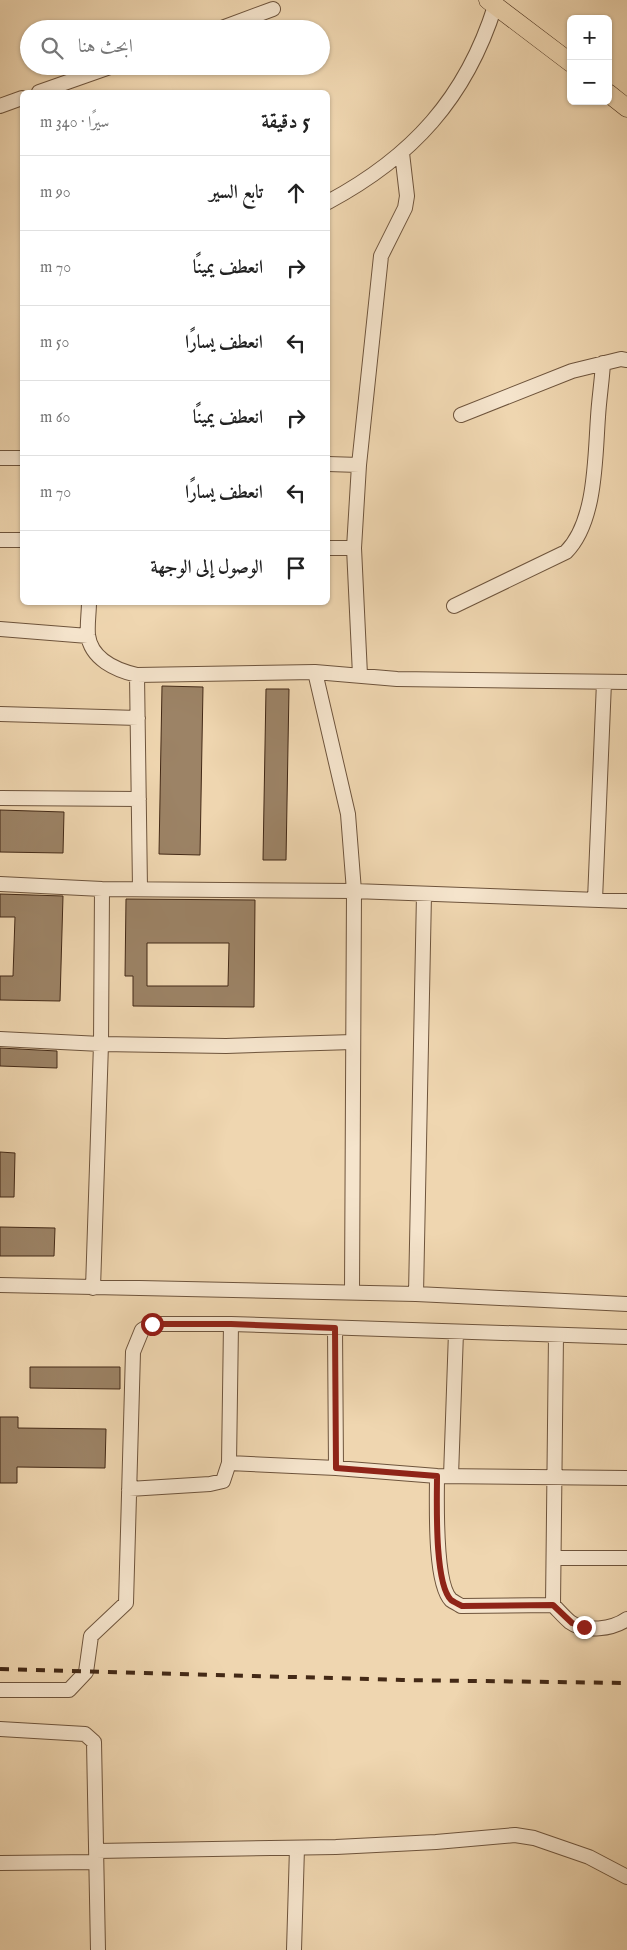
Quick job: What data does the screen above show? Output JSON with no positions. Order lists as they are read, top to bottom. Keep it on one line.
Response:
{"page":{"map_buttons":["+","−"],"search":"ابحث هنا","heading":["5 دقيقة","سيرًا · 340 m"],"list":[["تابع السير","90 m"],["انعطف يمينًا","70 m"],["انعطف يسارًا","50 m"],["انعطف يمينًا","60 m"],["انعطف يسارًا","70 m"],"الوصول إلى الوجهة"]}}
